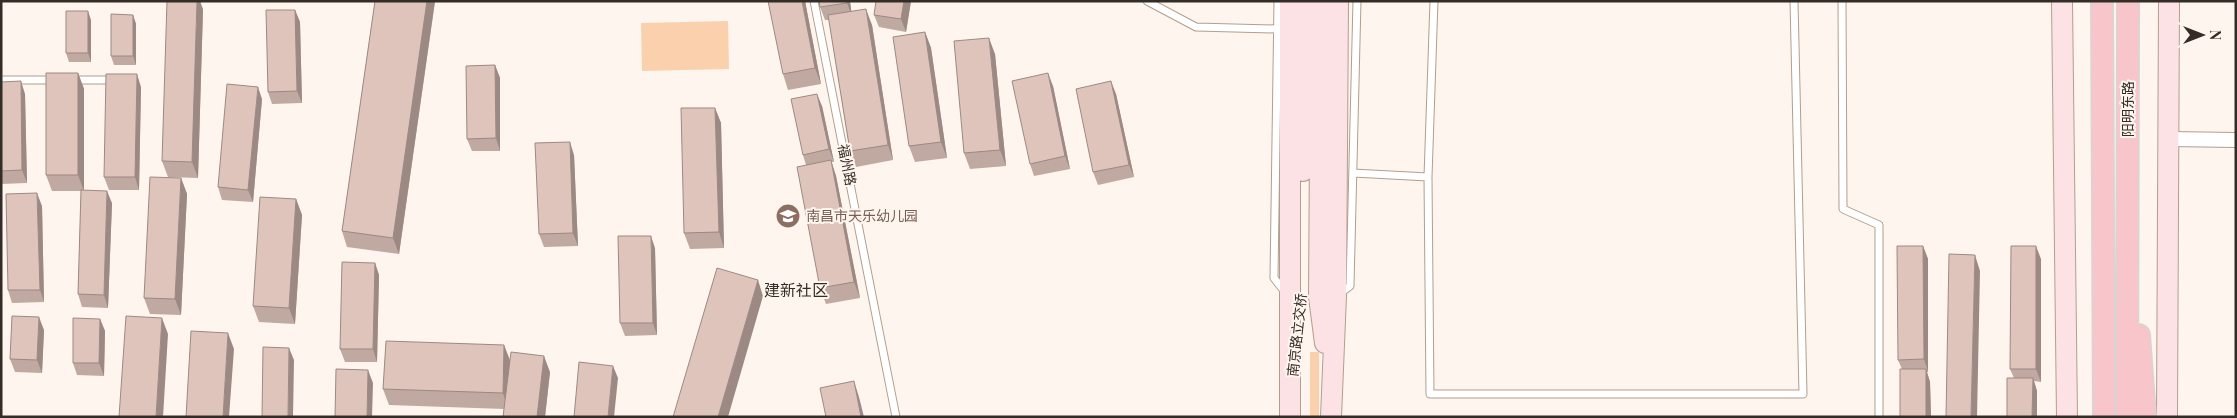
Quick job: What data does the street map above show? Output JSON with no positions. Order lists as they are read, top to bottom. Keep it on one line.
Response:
{"streets":{"main road":["阳明东路","南京路立交桥"],"lane":["福州路"]},"districts":["建新社区"],"places":{"school or university":["南昌市天乐幼儿园"]},"north":"right"}
